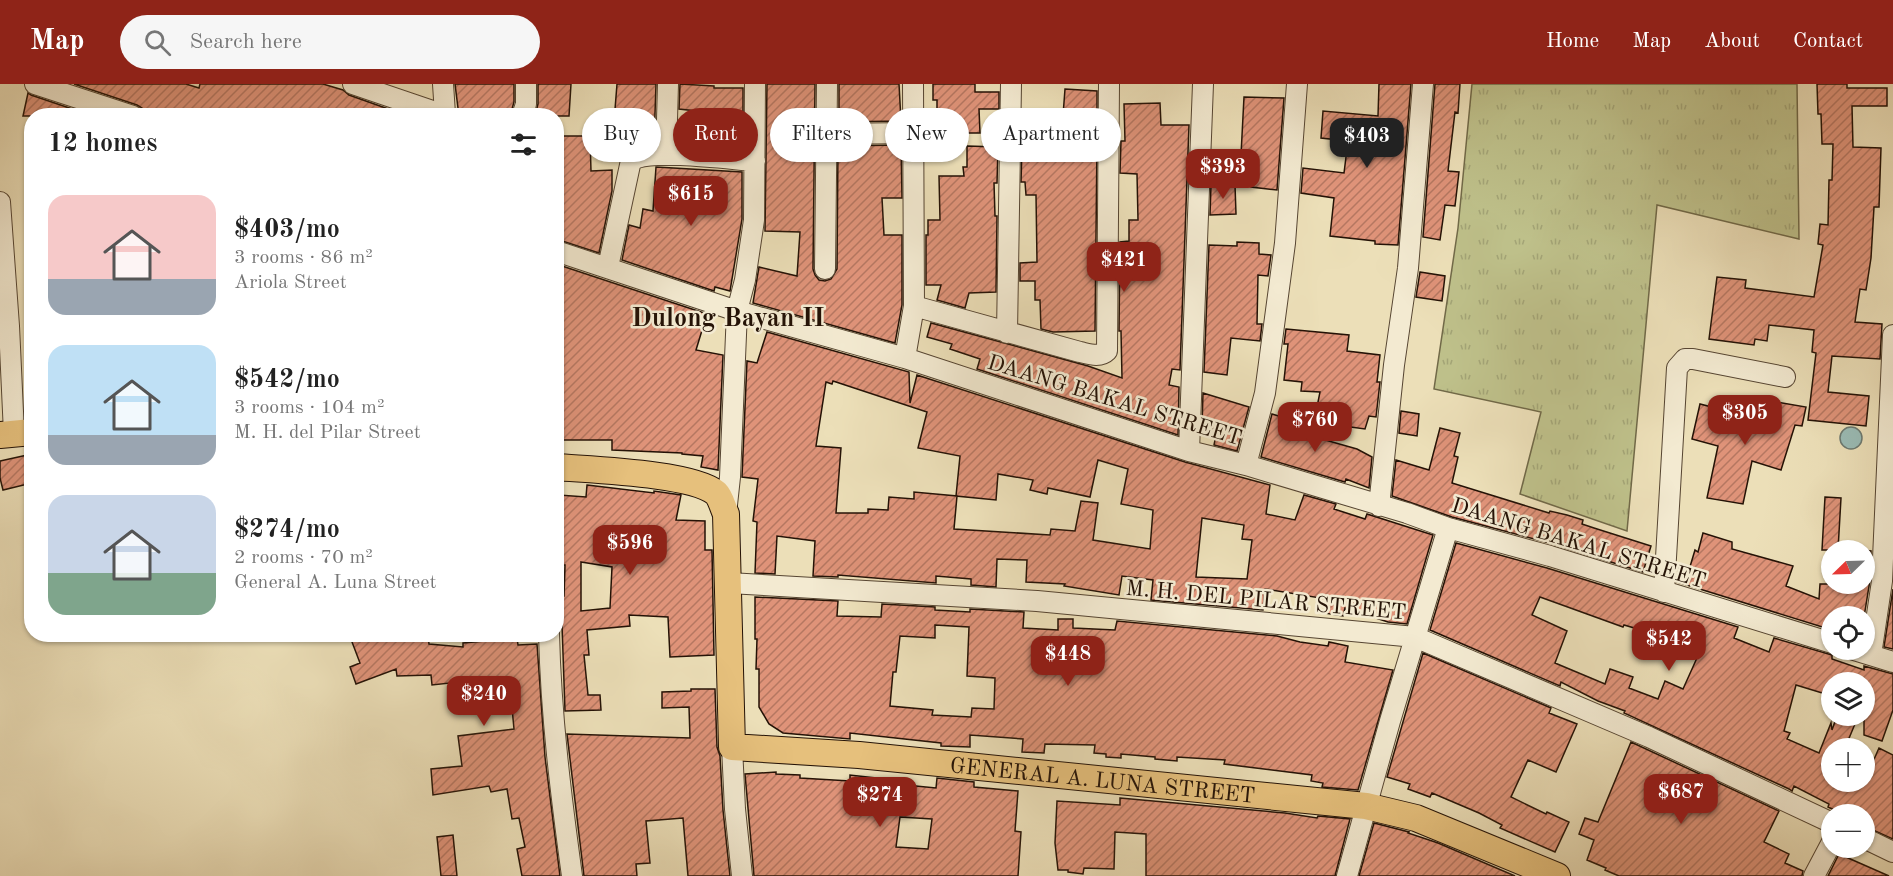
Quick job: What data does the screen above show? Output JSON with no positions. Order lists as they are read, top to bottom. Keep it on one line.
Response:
{"streets":{"main road":["GENERAL A. LUNA STREET"],"street":["DAANG BAKAL STREET","M. H. DEL PILAR STREET"]},"districts":["Dulong Bayan II"],"north":"bottom left","page":{"header":"Map","search":"Search here","nav":["Home","Map","About","Contact"],"chip":["Buy","Rent","Filters","New","Apartment"],"heading":"12 homes","price":["$403","$393","$615","$421","$305","$760","$596","$542","$448","$240","$687","$274"],"list":[{"name":"$403/mo","note":"3 rooms · 86 m² · Ariola Street"},{"name":"$542/mo","note":"3 rooms · 104 m² · M. H. del Pilar Street"},{"name":"$274/mo","note":"2 rooms · 70 m² · General A. Luna Street"}],"map_buttons":["+","−"]}}
